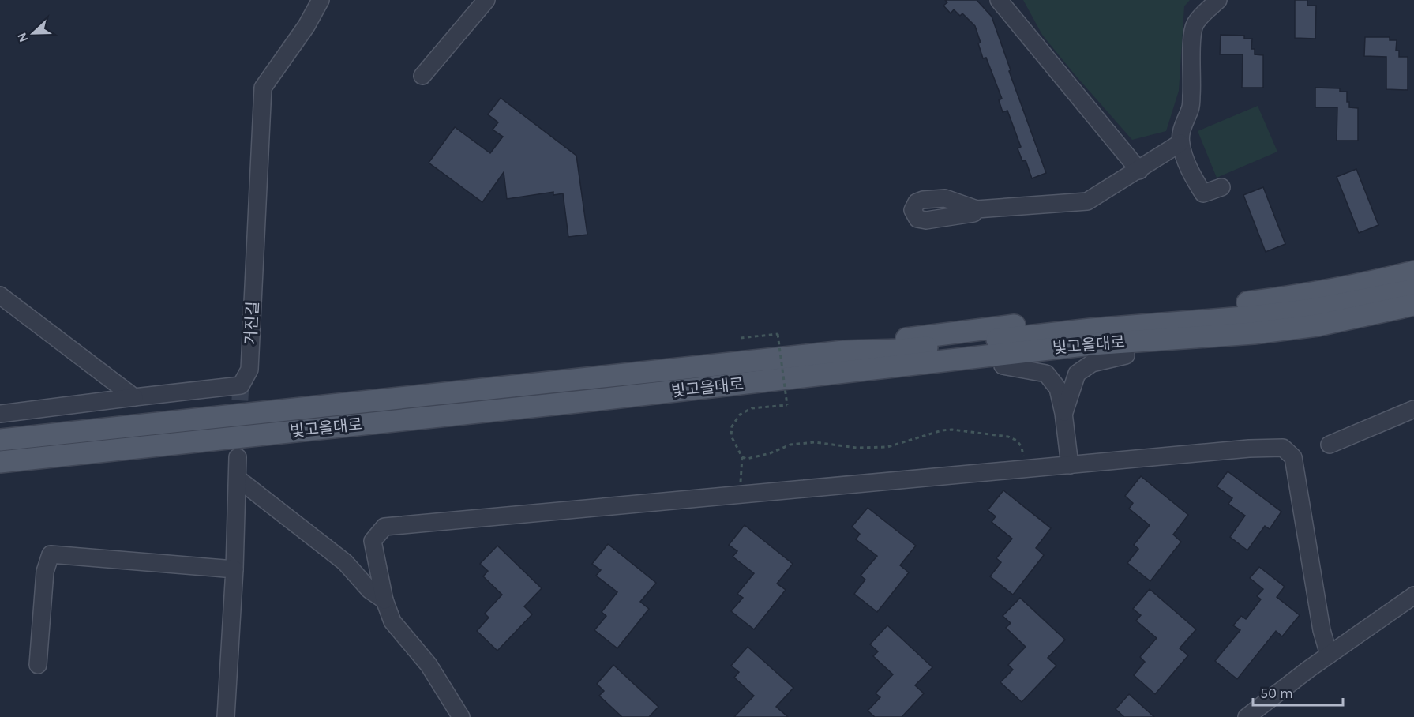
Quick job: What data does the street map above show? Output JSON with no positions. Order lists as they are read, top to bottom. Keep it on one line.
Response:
{"streets":{"main road":["빛고을대로"],"street":["거진길"]},"scale_bar":"50 m","north":"left"}
